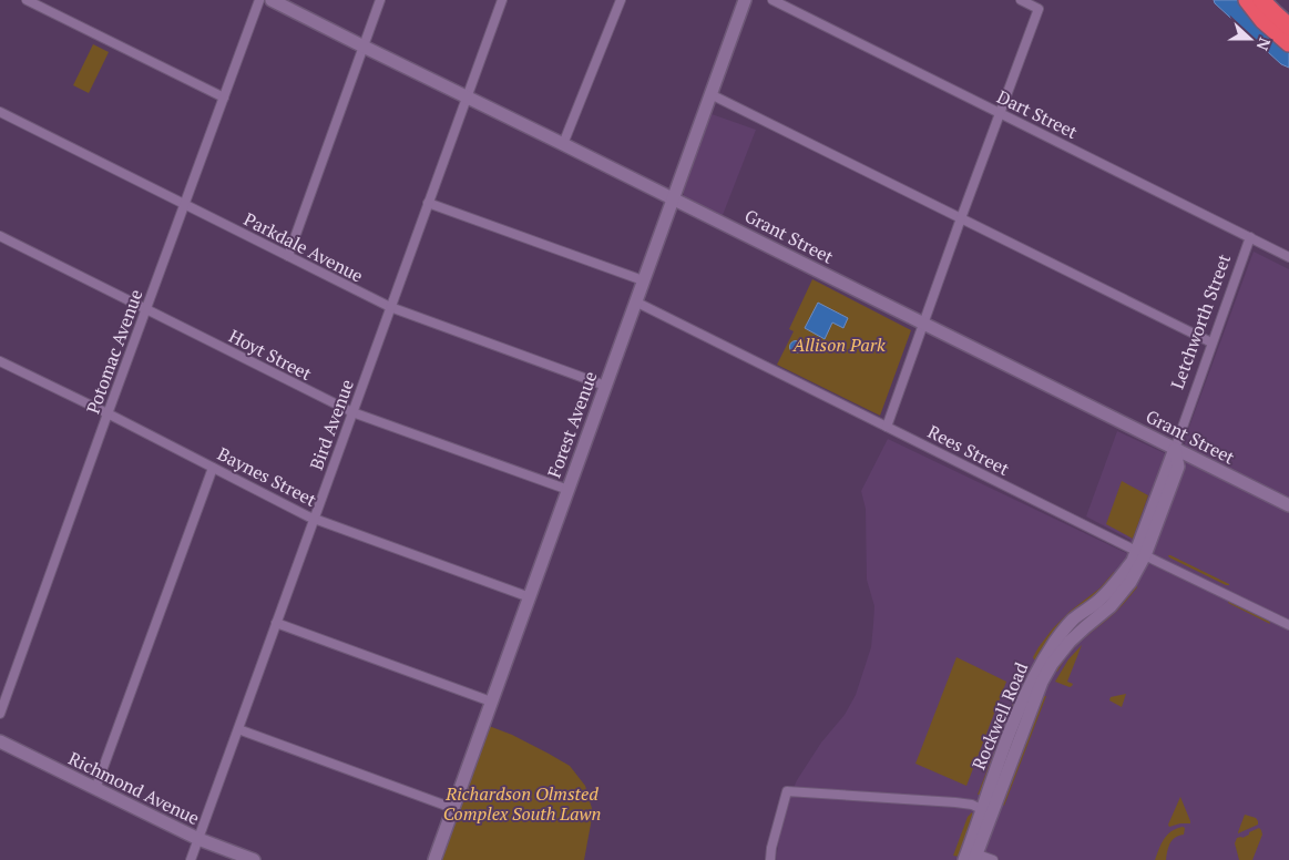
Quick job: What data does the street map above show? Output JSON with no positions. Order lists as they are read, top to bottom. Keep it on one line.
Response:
{"streets":{"street":["Dart Street","Grant Street","Parkdale Avenue","Letchworth Street","Potomac Avenue","Hoyt Street","Bird Avenue","Forest Avenue","Rees Street","Baynes Street","Rockwell Road","Richmond Avenue"]},"crossings":[["Dart Street","Letchworth Street"],["Grant Street","Letchworth Street"],["Grant Street","Bird Avenue"],["Grant Street","Forest Avenue"],["Parkdale Avenue","Potomac Avenue"],["Parkdale Avenue","Bird Avenue"],["Parkdale Avenue","Forest Avenue"],["Letchworth Street","Rees Street"],["Letchworth Street","Rockwell Road"],["Potomac Avenue","Hoyt Street"],["Potomac Avenue","Baynes Street"],["Hoyt Street","Bird Avenue"],["Hoyt Street","Forest Avenue"],["Bird Avenue","Baynes Street"],["Bird Avenue","Richmond Avenue"],["Forest Avenue","Rees Street"],["Forest Avenue","Baynes Street"],["Rees Street","Rockwell Road"]],"parks":["Allison Park","Richardson Olmsted Complex South Lawn"],"north":"right"}
